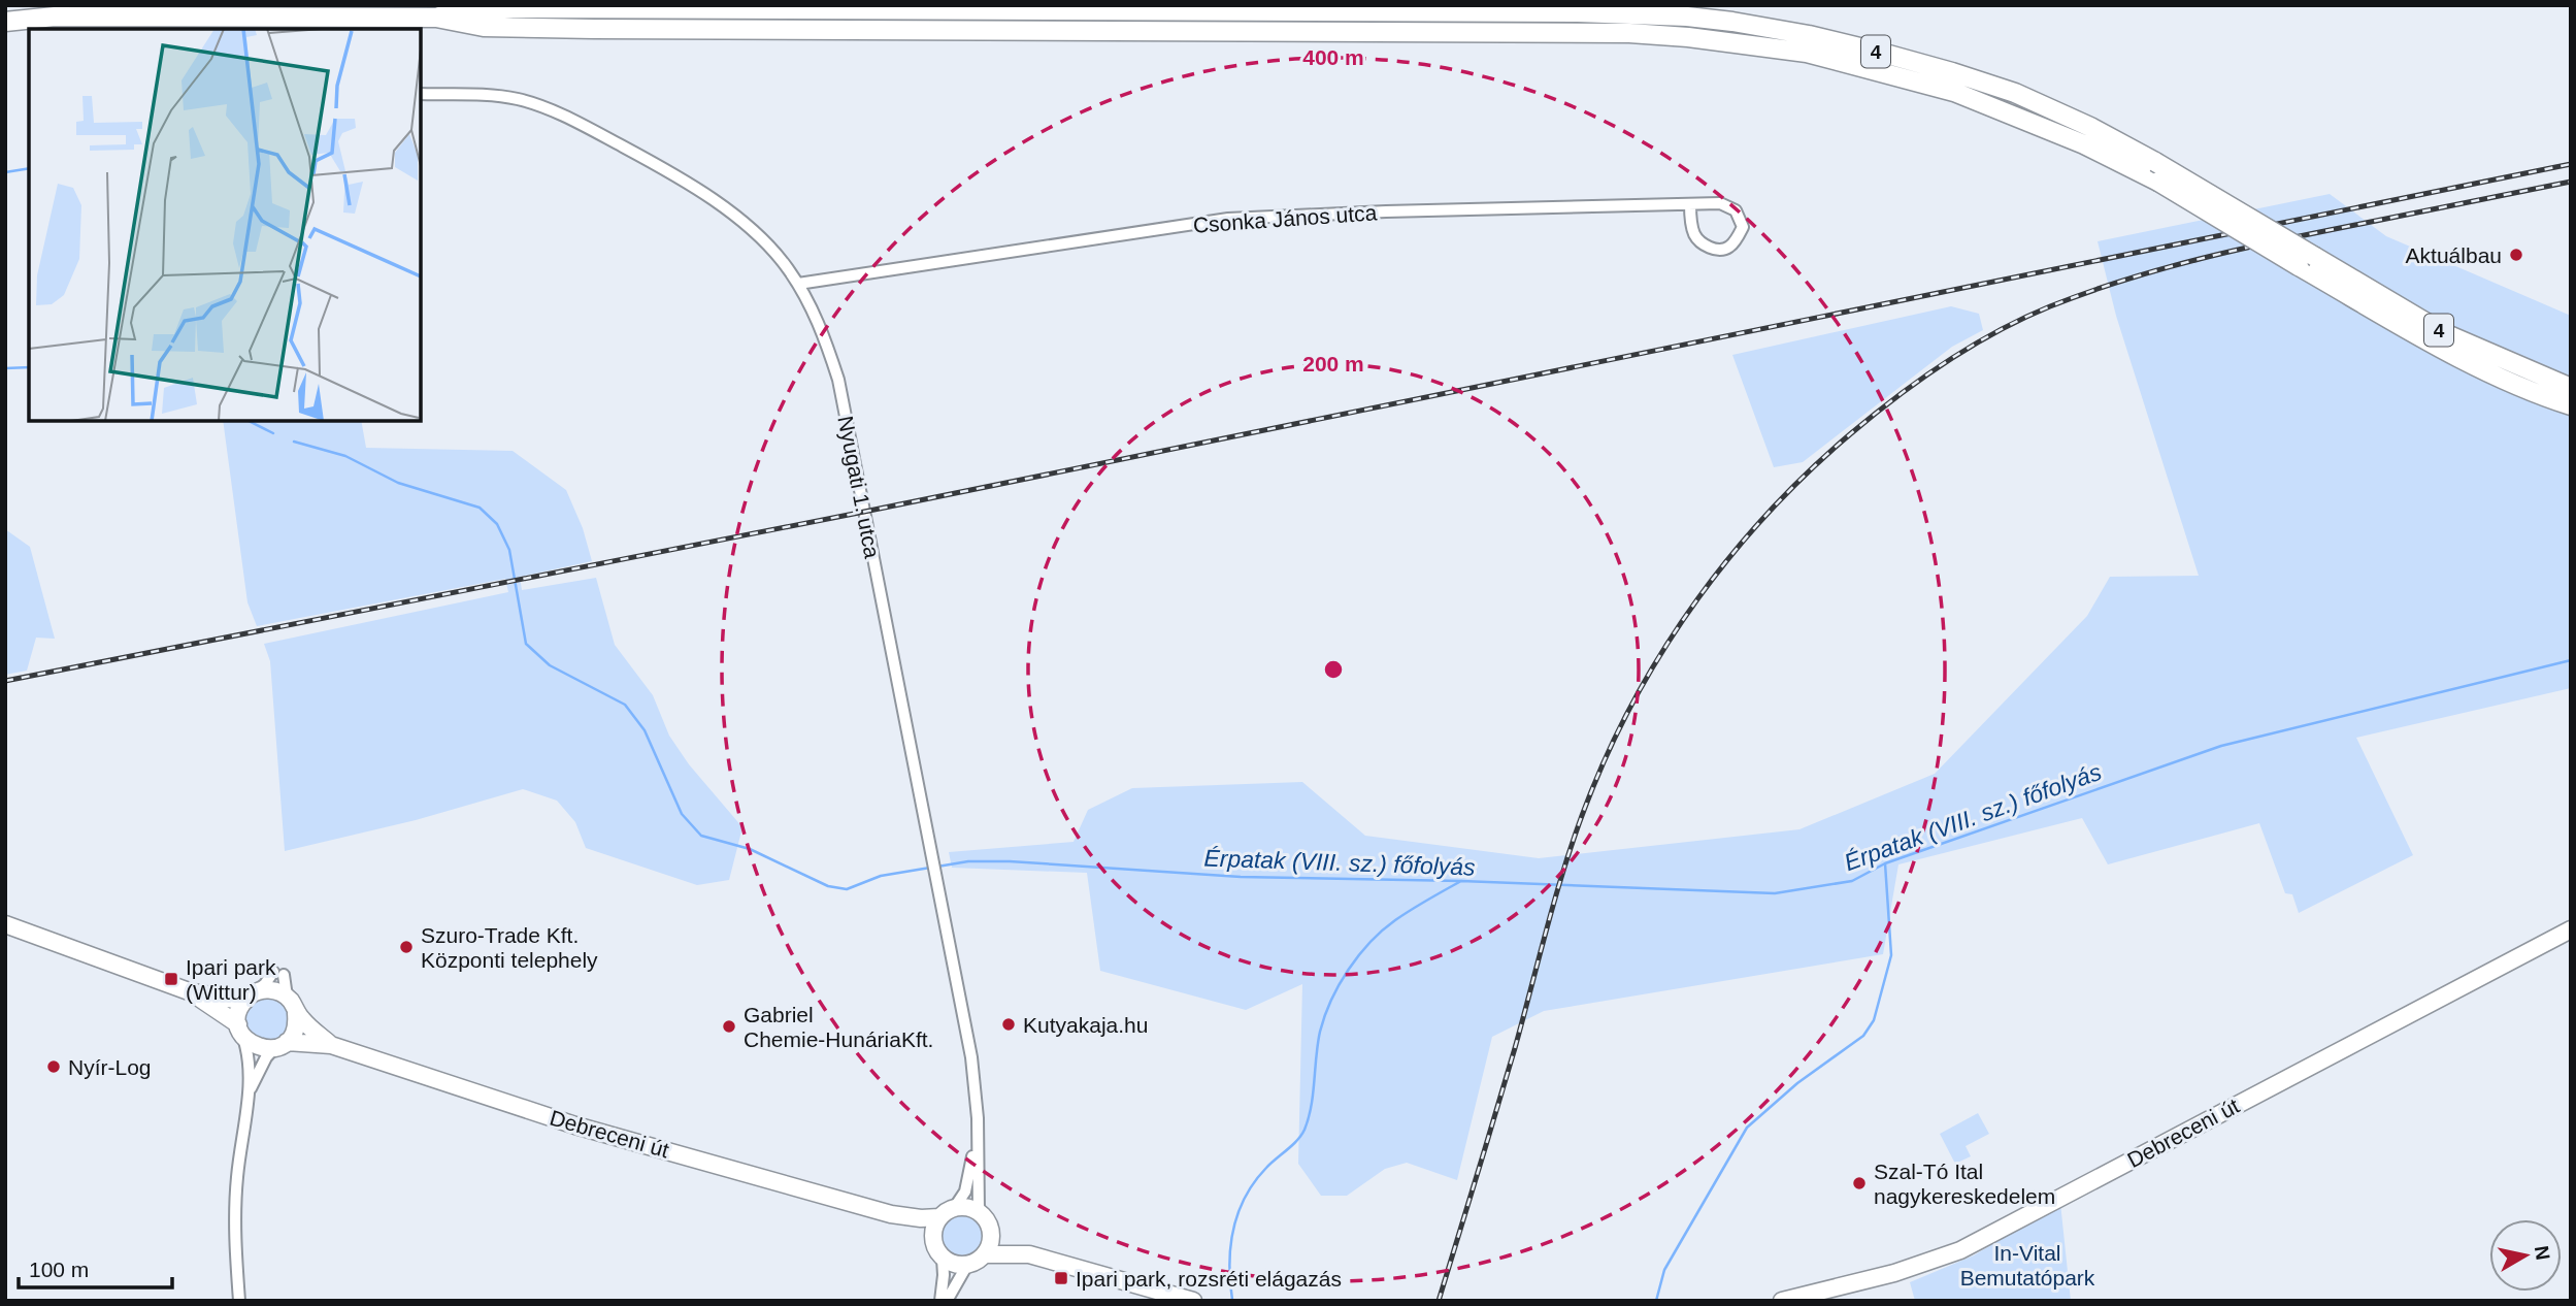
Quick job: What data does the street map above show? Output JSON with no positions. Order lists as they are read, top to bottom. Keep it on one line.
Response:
{"streets":{"main road":["4"],"street":["Csonka János utca","Nyugati 1. utca","Debreceni út"]},"crossings":[["Csonka János utca","Nyugati 1. utca"]],"water":["Érpatak (VIII. sz.) főfolyás"],"parks":["In-Vital Bemutatópark"],"places":{"other":["Aktuálbau","Szuro-Trade Kft. Központi telephely","Kutyakaja.hu","Gabriel Chemie-HunáriaKft.","Nyír-Log","Szal-Tó Ital nagykereskedelem"],"transit":["Ipari park (Wittur)","Ipari park, rozsréti elágazás"]},"scale_bar":"100 m","north":"right","rings":["400 m","200 m"]}
